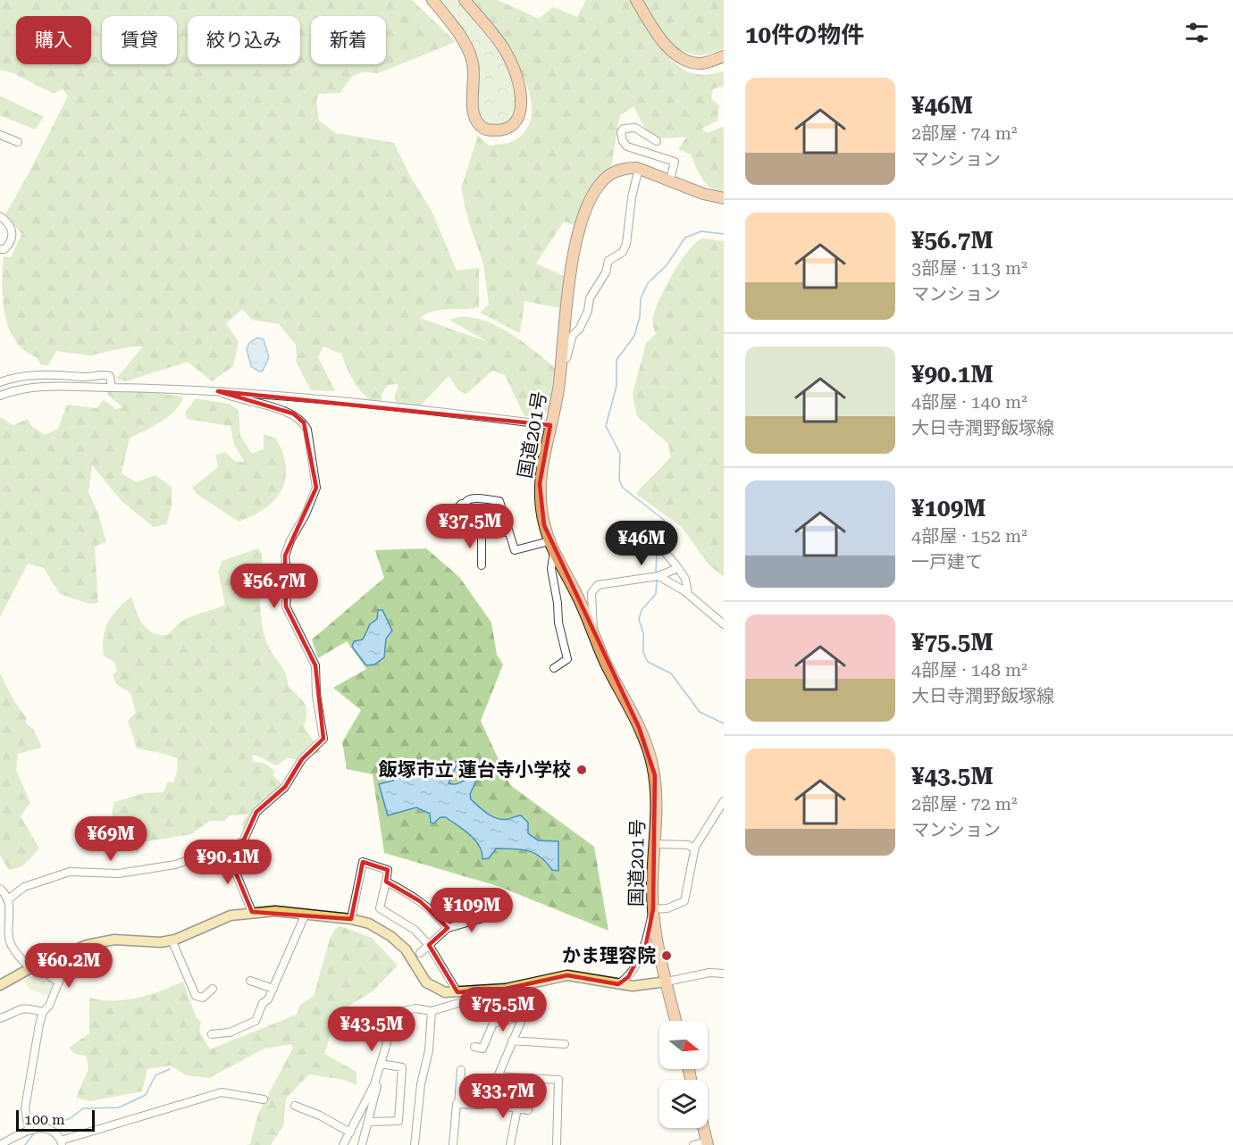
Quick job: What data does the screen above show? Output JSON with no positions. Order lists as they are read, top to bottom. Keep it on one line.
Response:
{"streets":{"highway":["国道201号"]},"places":["飯塚市立 蓮台寺小学校","かま理容院"],"scale_bar":"100 m","north":"right","page":{"heading":"10件の物件","chip":["購入","賃貸","絞り込み","新着"],"list":[{"name":"¥46M","note":"2部屋 · 74 m² · マンション"},{"name":"¥56.7M","note":"3部屋 · 113 m² · マンション"},{"name":"¥90.1M","note":"4部屋 · 140 m² · 大日寺潤野飯塚線"},{"name":"¥109M","note":"4部屋 · 152 m² · 一戸建て"},{"name":"¥75.5M","note":"4部屋 · 148 m² · 大日寺潤野飯塚線"},{"name":"¥43.5M","note":"2部屋 · 72 m² · マンション"}],"price":["¥37.5M","¥46M","¥56.7M","¥69M","¥90.1M","¥109M","¥60.2M","¥75.5M","¥43.5M","¥33.7M"],"scale":"100 m"}}
